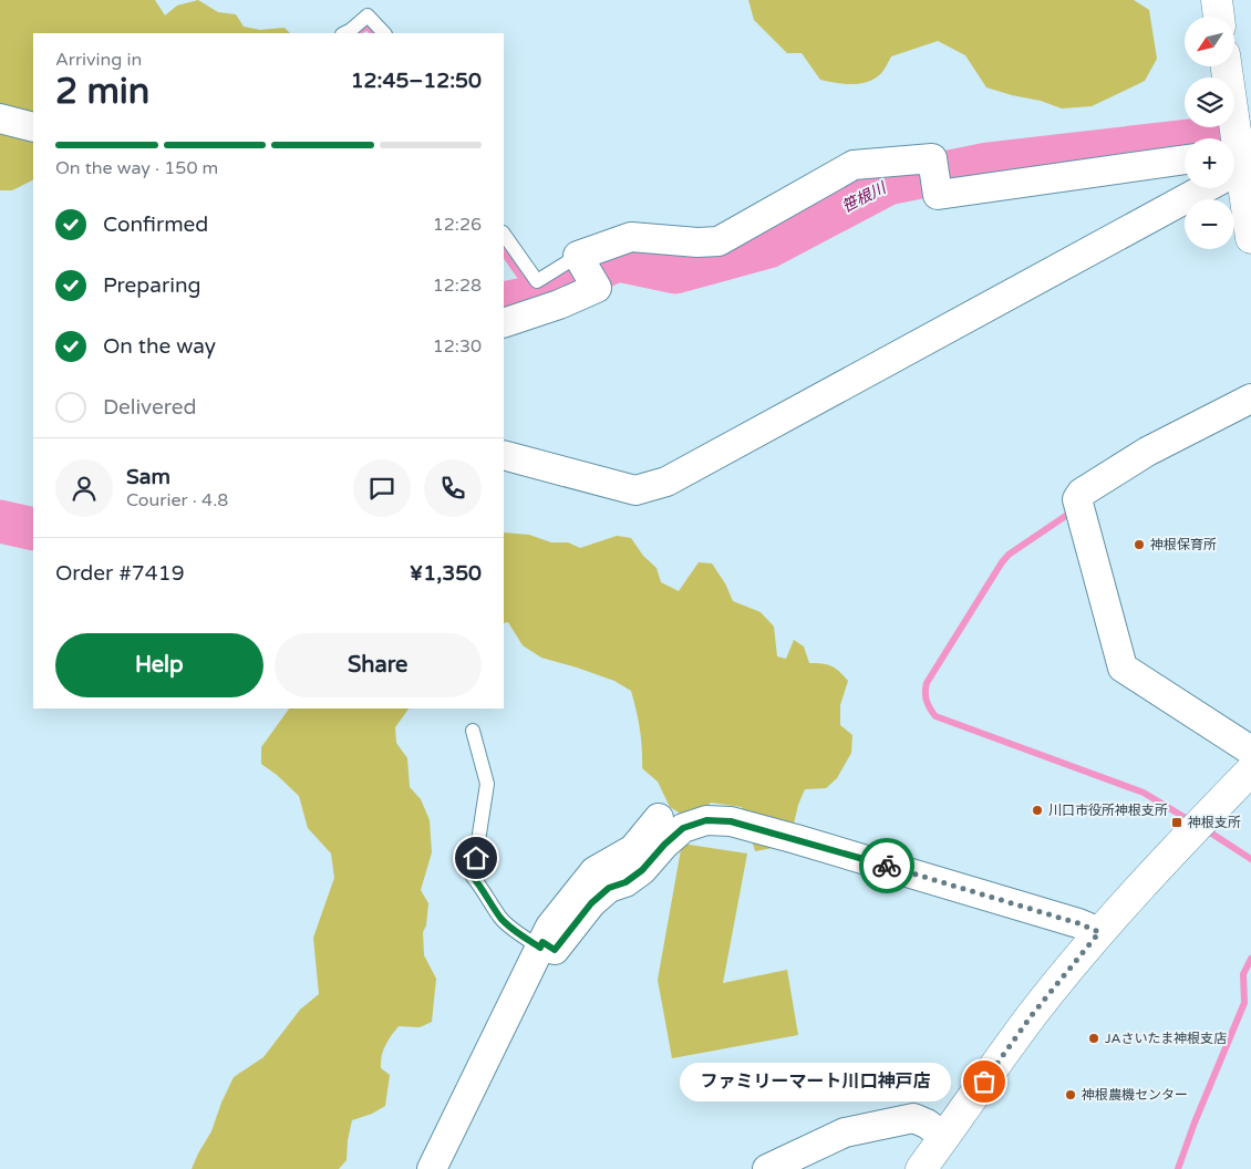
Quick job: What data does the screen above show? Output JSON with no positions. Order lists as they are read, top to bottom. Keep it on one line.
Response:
{"water":["笹根川"],"places":{"other":["神根保育所","川口市役所神根支所","JAさいたま神根支店","ファミリーマート川口神戸店","神根農機センター"],"transit":["神根支所"]},"north":"bottom left","page":{"map_buttons":["+","−"],"heading":["2 min","Arriving in","12:45–12:50"],"panel":["Sam","Courier · 4.8","Order #7419","¥1,350"],"bar":"On the way · 150 m","list":[["Confirmed","12:26"],["Preparing","12:28"],["On the way","12:30"],"Delivered"],"buttons":["Help","Share"],"bubble":"ファミリーマート川口神戸店"}}
